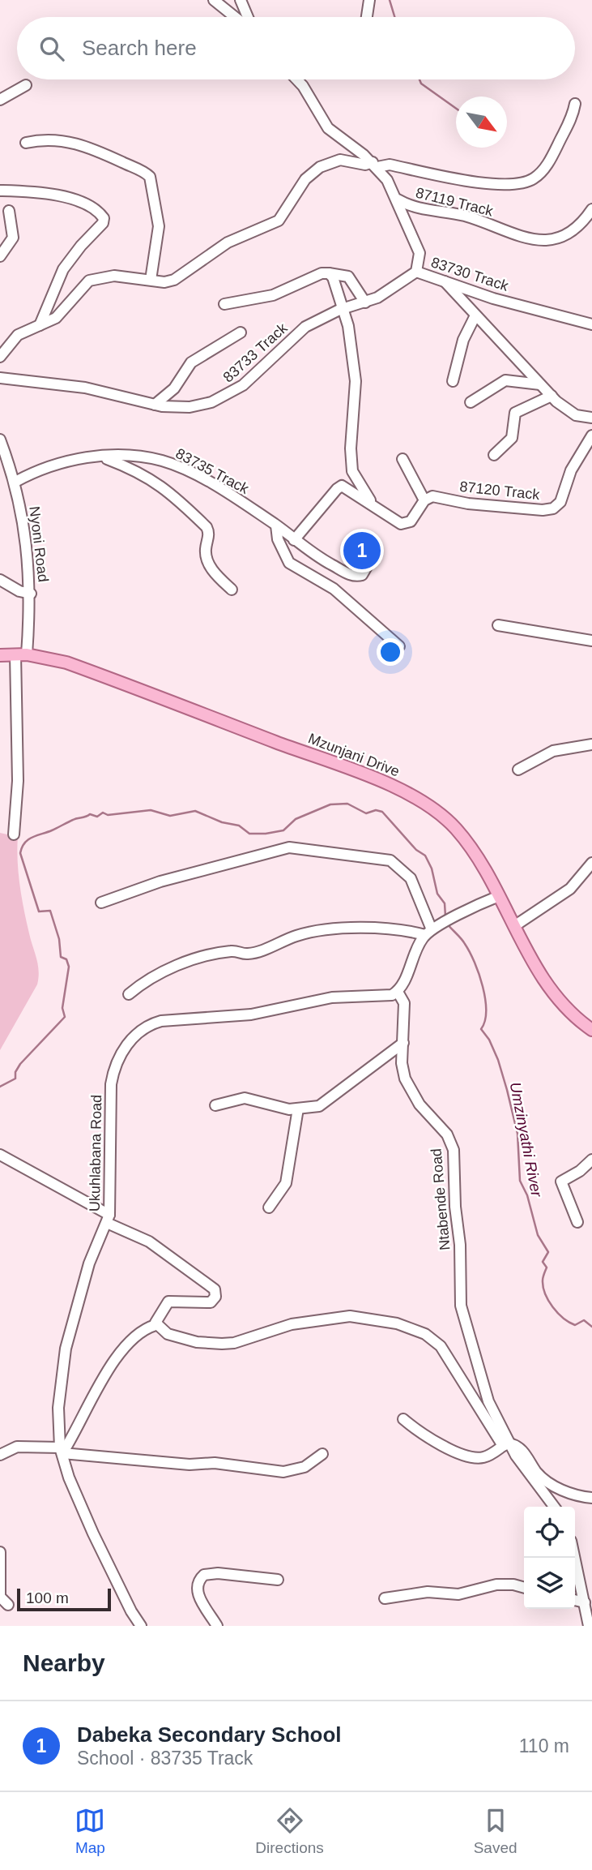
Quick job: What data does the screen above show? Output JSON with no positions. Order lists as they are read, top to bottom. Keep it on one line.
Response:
{"streets":{"main road":["Mzunjani Drive"],"street":["87119 Track","83730 Track","83733 Track","83735 Track","87120 Track","Nyoni Road","Ukuhlabana Road","Ntabende Road"]},"crossings":[["87119 Track","83730 Track"],["83730 Track","83733 Track"],["83735 Track","Nyoni Road"],["Nyoni Road","Mzunjani Drive"],["Ukuhlabana Road","Ntabende Road"]],"water":["Umzinyathi River"],"scale_bar":"100 m","north":"bottom right","page":{"search":"Search here","pins":"1","scale":"100 m","heading":"Nearby","list":[{"mark":"1","name":"Dabeka Secondary School","note":"School · 83735 Track","value":"110 m"}],"nav":["Map","Directions","Saved"]}}
